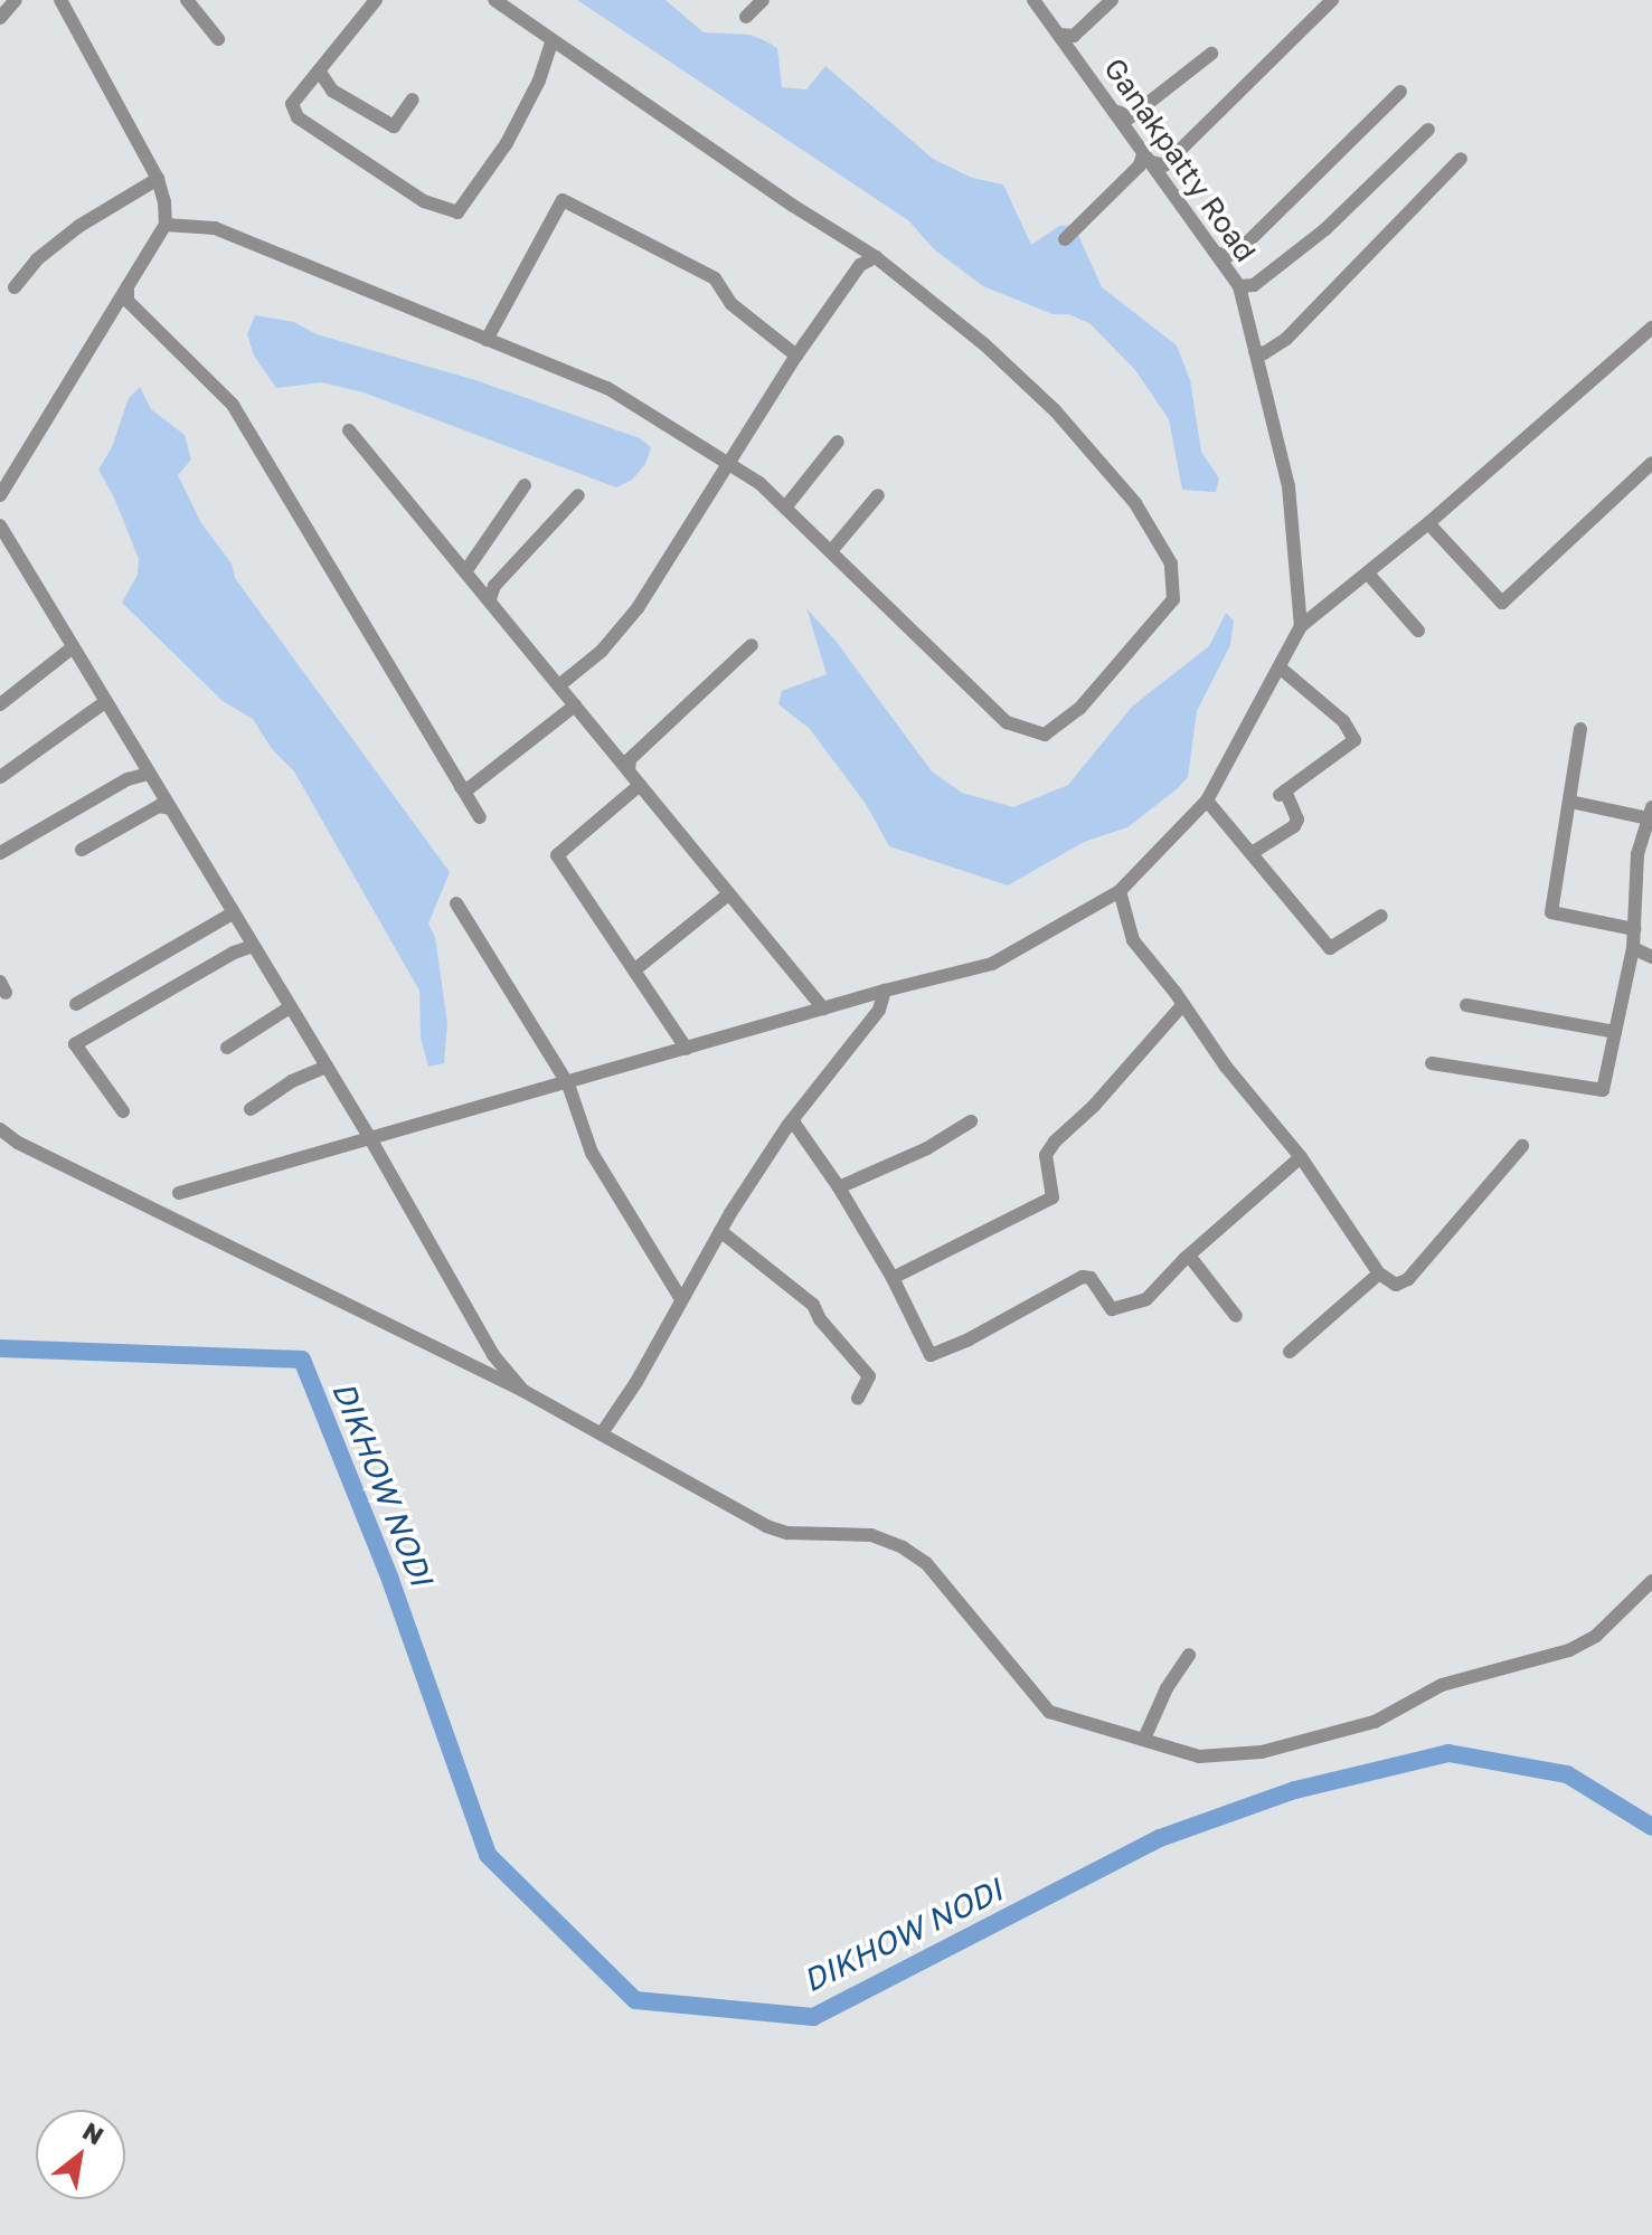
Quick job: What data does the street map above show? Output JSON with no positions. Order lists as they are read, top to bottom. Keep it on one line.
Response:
{"streets":{"street":["Ganakpatty Road"]},"water":["DIKHOW NODI"],"north":"top right"}
